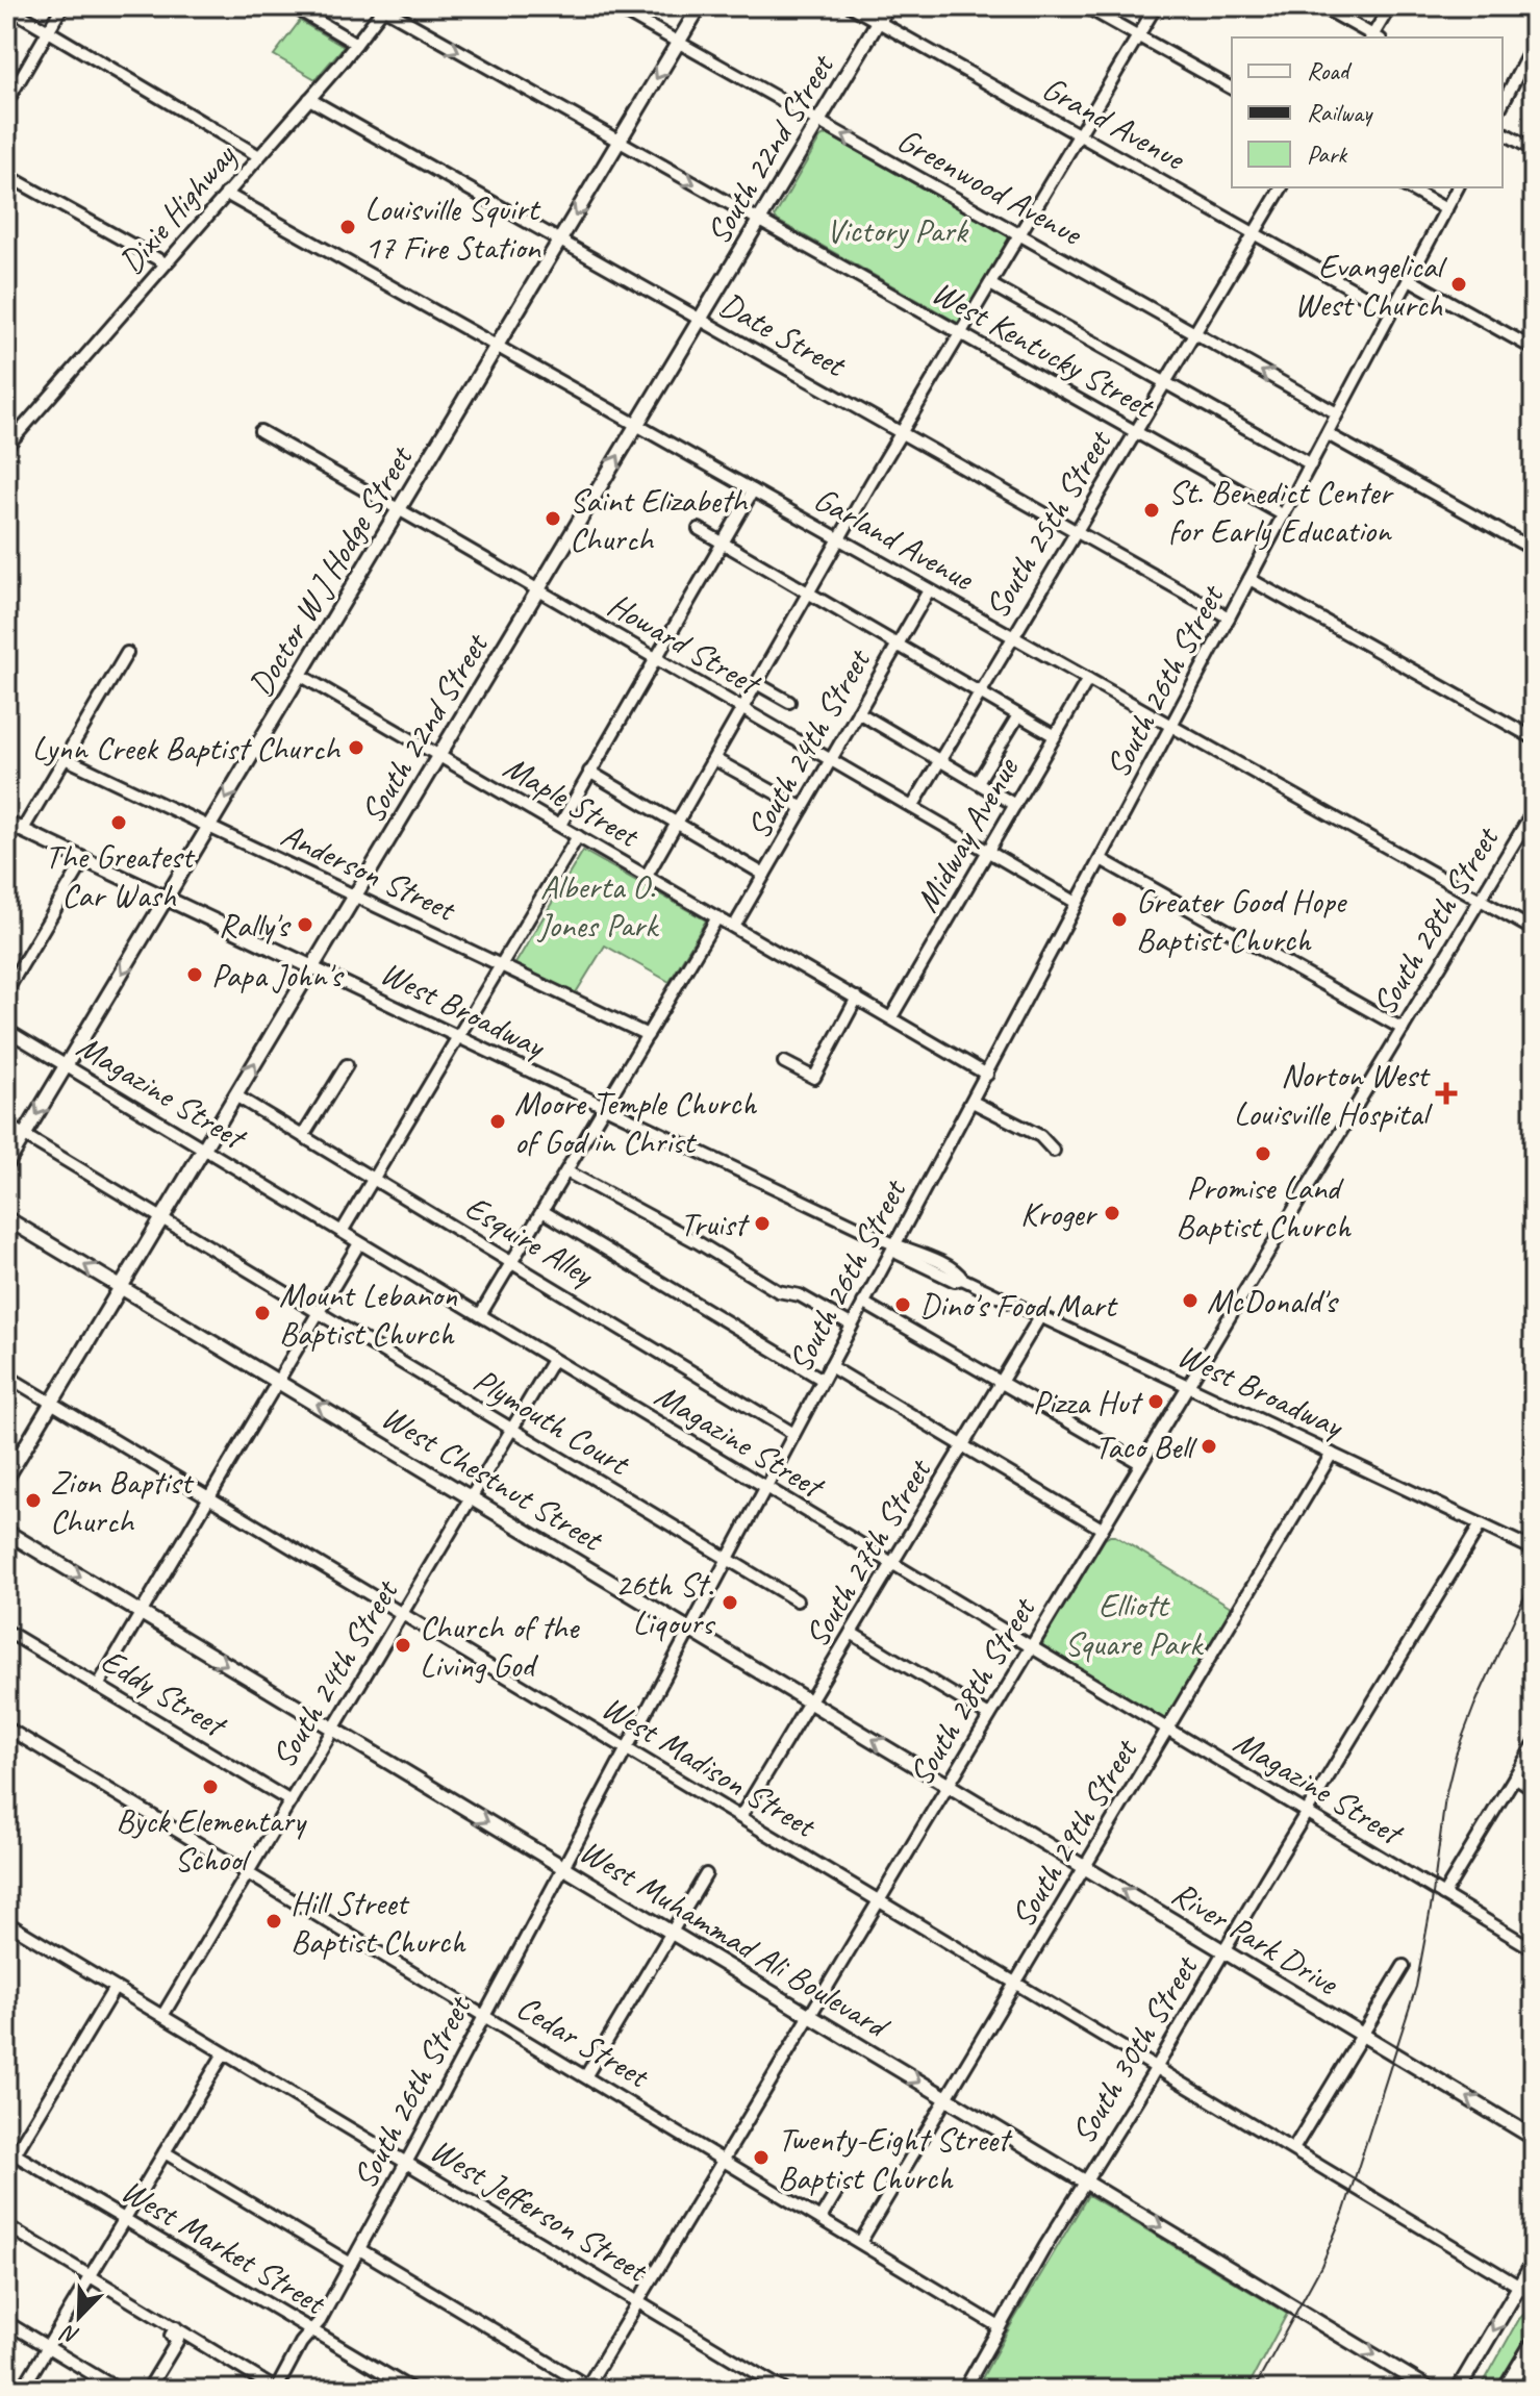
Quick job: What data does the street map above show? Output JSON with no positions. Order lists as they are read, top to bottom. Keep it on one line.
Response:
{"streets":{"main road":["South 22nd Street","Doctor W J Hodge Street","West Broadway","West Chestnut Street","West Muhammad Ali Boulevard","River Park Drive"],"street":["Grand Avenue","Greenwood Avenue","Dixie Highway","Date Street","West Kentucky Street","South 25th Street","Garland Avenue","Howard Street","South 26th Street","South 24th Street","Maple Street","Midway Avenue","Anderson Street","South 28th Street","Magazine Street","Esquire Alley","Plymouth Court","South 27th Street","Eddy Street","West Madison Street","South 29th Street","Cedar Street","South 30th Street","West Jefferson Street","West Market Street"]},"crossings":[["Grand Avenue","South 22nd Street"],["Grand Avenue","South 25th Street"],["Grand Avenue","South 26th Street"],["South 22nd Street","Greenwood Avenue"],["South 22nd Street","Date Street"],["South 22nd Street","West Kentucky Street"],["South 22nd Street","Garland Avenue"],["South 22nd Street","Howard Street"],["South 22nd Street","Maple Street"],["South 22nd Street","Anderson Street"],["South 22nd Street","West Broadway"],["South 22nd Street","Magazine Street"],["South 22nd Street","Esquire Alley"],["South 22nd Street","Plymouth Court"],["South 22nd Street","West Chestnut Street"],["South 22nd Street","West Madison Street"],["Greenwood Avenue","South 25th Street"],["Greenwood Avenue","Doctor W J Hodge Street"],["Greenwood Avenue","South 26th Street"],["Dixie Highway","Date Street"],["Dixie Highway","West Kentucky Street"],["Dixie Highway","Garland Avenue"],["Date Street","South 25th Street"],["Date Street","Doctor W J Hodge Street"],["Date Street","South 26th Street"],["West Kentucky Street","South 25th Street"],["West Kentucky Street","Doctor W J Hodge Street"],["West Kentucky Street","South 26th Street"],["South 25th Street","Garland Avenue"],["South 25th Street","Howard Street"],["Garland Avenue","Doctor W J Hodge Street"],["Garland Avenue","South 26th Street"],["Garland Avenue","South 24th Street"],["Garland Avenue","Midway Avenue"],["Garland Avenue","South 28th Street"],["Doctor W J Hodge Street","Howard Street"],["Doctor W J Hodge Street","Maple Street"],["Doctor W J Hodge Street","Anderson Street"],["Doctor W J Hodge Street","West Broadway"],["Doctor W J Hodge Street","Magazine Street"],["Doctor W J Hodge Street","Plymouth Court"],["Howard Street","South 26th Street"],["Howard Street","South 24th Street"],["Howard Street","Midway Avenue"],["South 26th Street","Maple Street"],["South 26th Street","West Broadway"],["South 26th Street","Magazine Street"],["South 26th Street","Esquire Alley"],["South 26th Street","Plymouth Court"],["South 26th Street","West Chestnut Street"],["South 26th Street","West Madison Street"],["South 26th Street","West Muhammad Ali Boulevard"],["South 26th Street","Cedar Street"],["South 26th Street","West Jefferson Street"],["South 26th Street","West Market Street"],["South 24th Street","Maple Street"],["South 24th Street","Magazine Street"],["South 24th Street","Plymouth Court"],["South 24th Street","West Chestnut Street"],["South 24th Street","Eddy Street"],["South 24th Street","West Madison Street"],["South 24th Street","West Muhammad Ali Boulevard"],["South 24th Street","Cedar Street"],["South 24th Street","West Jefferson Street"],["Maple Street","Midway Avenue"],["South 28th Street","West Broadway"],["South 28th Street","Magazine Street"],["South 28th Street","West Chestnut Street"],["South 28th Street","West Madison Street"],["South 28th Street","West Muhammad Ali Boulevard"],["South 28th Street","River Park Drive"],["South 28th Street","Cedar Street"],["South 28th Street","West Jefferson Street"],["West Broadway","South 27th Street"],["West Broadway","South 29th Street"],["West Broadway","South 30th Street"],["Magazine Street","South 27th Street"],["Magazine Street","South 29th Street"],["Magazine Street","South 30th Street"],["West Chestnut Street","South 27th Street"],["West Chestnut Street","River Park Drive"],["South 27th Street","West Madison Street"],["West Madison Street","South 29th Street"],["West Madison Street","South 30th Street"],["South 29th Street","West Muhammad Ali Boulevard"],["South 29th Street","River Park Drive"],["South 29th Street","Cedar Street"],["West Muhammad Ali Boulevard","South 30th Street"],["River Park Drive","South 30th Street"],["Cedar Street","South 30th Street"]],"one_way":["West Kentucky Street","Doctor W J Hodge Street","West Chestnut Street","West Muhammad Ali Boulevard","River Park Drive"],"parks":["Victory Park","Alberta O. Jones Park","Elliott Square Park"],"places":{"other":["Louisville Squirt 17 Fire Station","Evangelical West Church","St. Benedict Center for Early Education","Saint Elizabeth Church","Lynn Creek Baptist Church","The Greatest Car Wash","Greater Good Hope Baptist Church","Rally's","Papa John's","Moore Temple Church of God in Christ","Promise Land Baptist Church","Kroger","Truist","McDonald's","Dino's Food Mart","Mount Lebanon Baptist Church","Pizza Hut","Taco Bell","Zion Baptist Church","26th St. Liqours","Church of the Living God","Byck Elementary School","Hill Street Baptist Church","Twenty-Eight Street Baptist Church"],"health":["Norton West Louisville Hospital"]},"legend":["Road","Railway","Park"],"north":"bottom left"}
